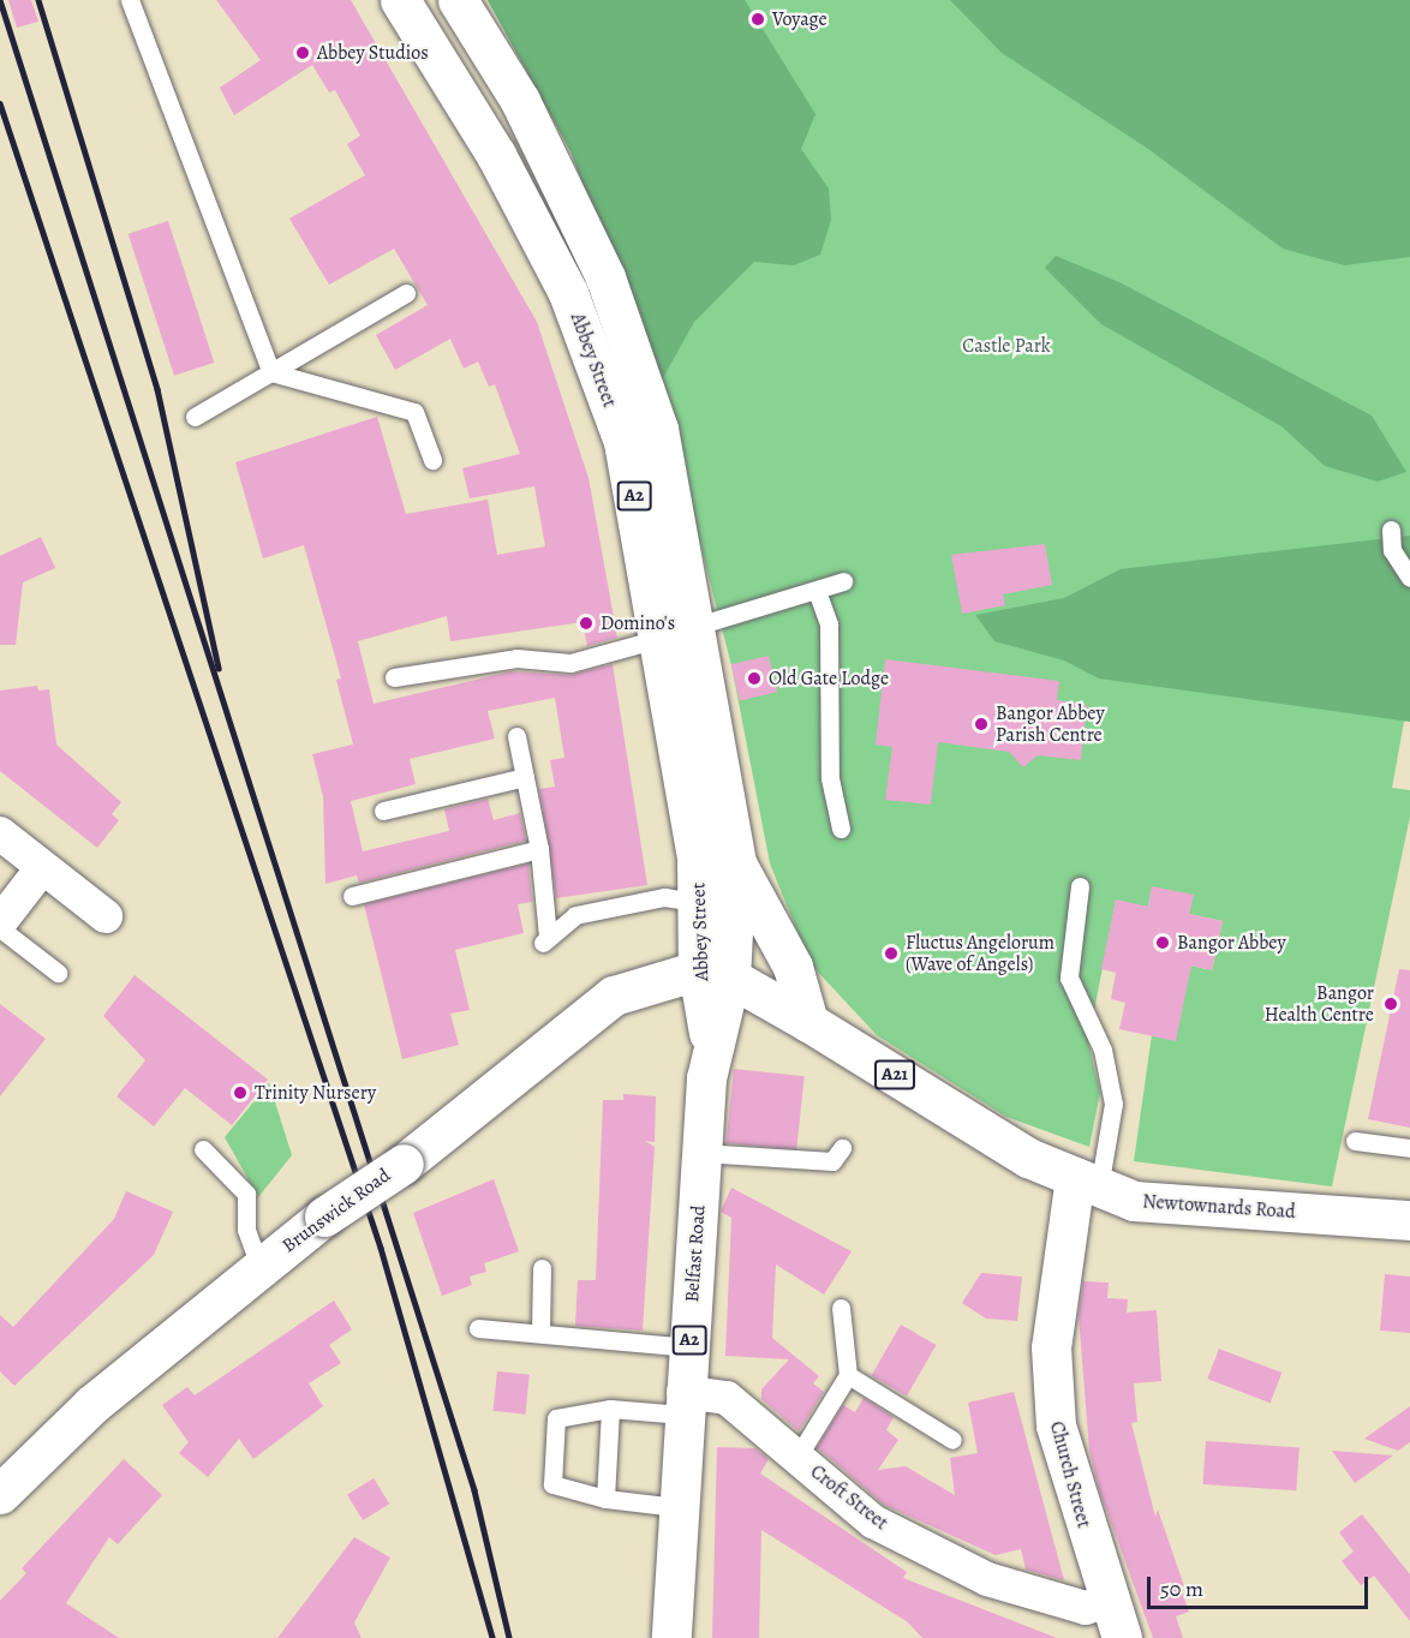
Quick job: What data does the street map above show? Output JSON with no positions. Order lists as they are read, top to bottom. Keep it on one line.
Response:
{"streets":{"main road":["Abbey Street","A2","A21","Newtownards Road","Brunswick Road","Belfast Road","Church Street"],"street":["Croft Street"]},"crossings":[["Abbey Street","Newtownards Road"],["Abbey Street","Brunswick Road"],["Abbey Street","Belfast Road"],["Newtownards Road","Brunswick Road"],["Newtownards Road","Church Street"],["Belfast Road","Croft Street"],["Church Street","Croft Street"]],"parks":["Castle Park"],"places":["Voyage","Abbey Studios","Domino's","Old Gate Lodge","Bangor Abbey Parish Centre","Bangor Abbey","Fluctus Angelorum (Wave of Angels)","Bangor Health Centre","Trinity Nursery"],"scale_bar":"50 m"}
